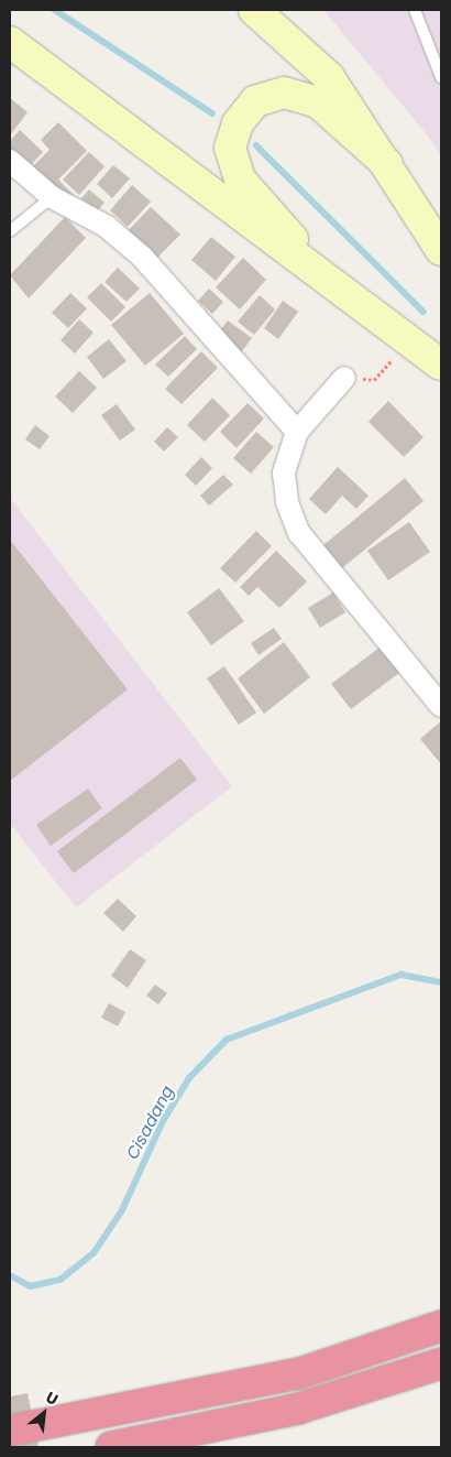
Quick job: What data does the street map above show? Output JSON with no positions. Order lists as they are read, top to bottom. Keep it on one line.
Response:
{"water":["Cisadang"],"north":"top right"}
